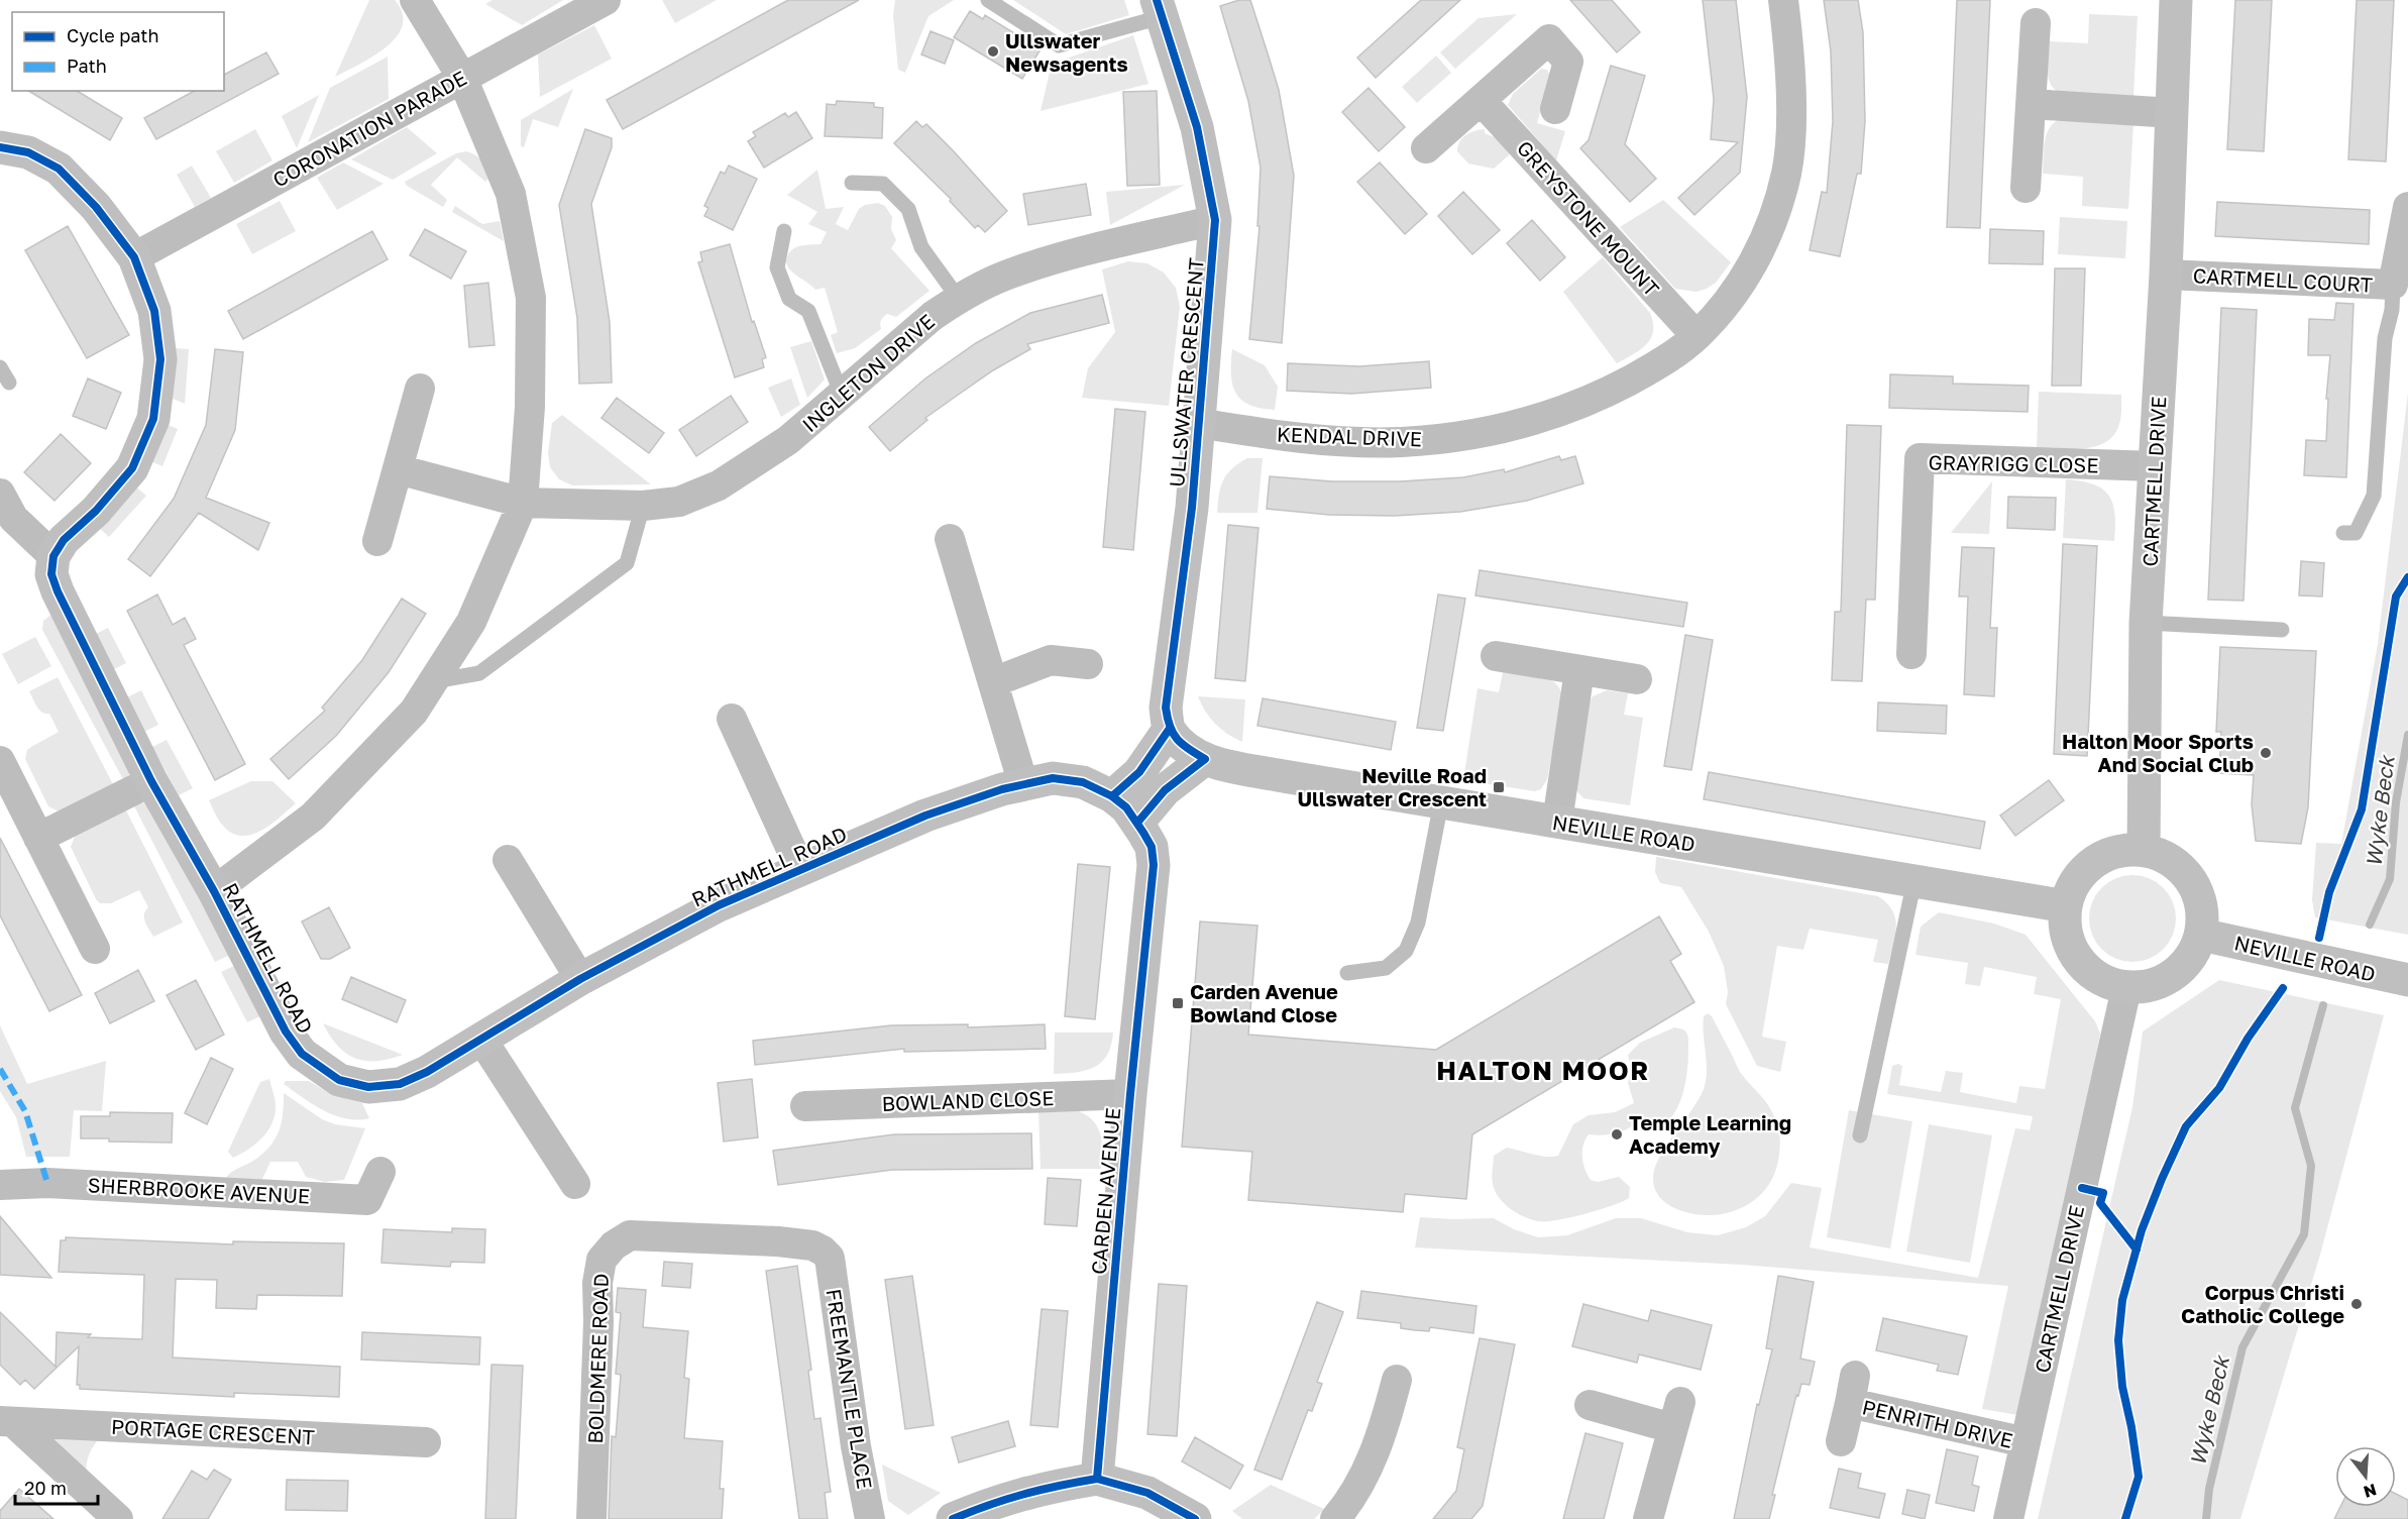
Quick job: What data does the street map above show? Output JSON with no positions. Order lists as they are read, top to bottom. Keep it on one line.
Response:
{"streets":{"street":["CORONATION PARADE","GREYSTONE MOUNT","CARTMELL COURT","INGLETON DRIVE","ULLSWATER CRESCENT","KENDAL DRIVE","GRAYRIGG CLOSE","CARTMELL DRIVE","NEVILLE ROAD","RATHMELL ROAD","BOWLAND CLOSE","SHERBROOKE AVENUE","CARDEN AVENUE","BOLDMERE ROAD","FREEMANTLE PLACE","PENRITH DRIVE","PORTAGE CRESCENT"]},"crossings":[["GREYSTONE MOUNT","KENDAL DRIVE"],["CARTMELL COURT","CARTMELL DRIVE"],["INGLETON DRIVE","ULLSWATER CRESCENT"],["ULLSWATER CRESCENT","KENDAL DRIVE"],["ULLSWATER CRESCENT","NEVILLE ROAD"],["GRAYRIGG CLOSE","CARTMELL DRIVE"],["CARTMELL DRIVE","NEVILLE ROAD"],["CARTMELL DRIVE","PENRITH DRIVE"],["RATHMELL ROAD","CARDEN AVENUE"],["BOWLAND CLOSE","CARDEN AVENUE"],["BOLDMERE ROAD","FREEMANTLE PLACE"]],"districts":["HALTON MOOR"],"water":["Wyke Beck"],"places":{"other":["Ullswater Newsagents","Halton Moor Sports And Social Club","Temple Learning Academy","Corpus Christi Catholic College"],"transit":["Neville Road Ullswater Crescent","Carden Avenue Bowland Close"]},"legend":["Cycle path","Path"],"scale_bar":"20 m","north":"bottom"}
